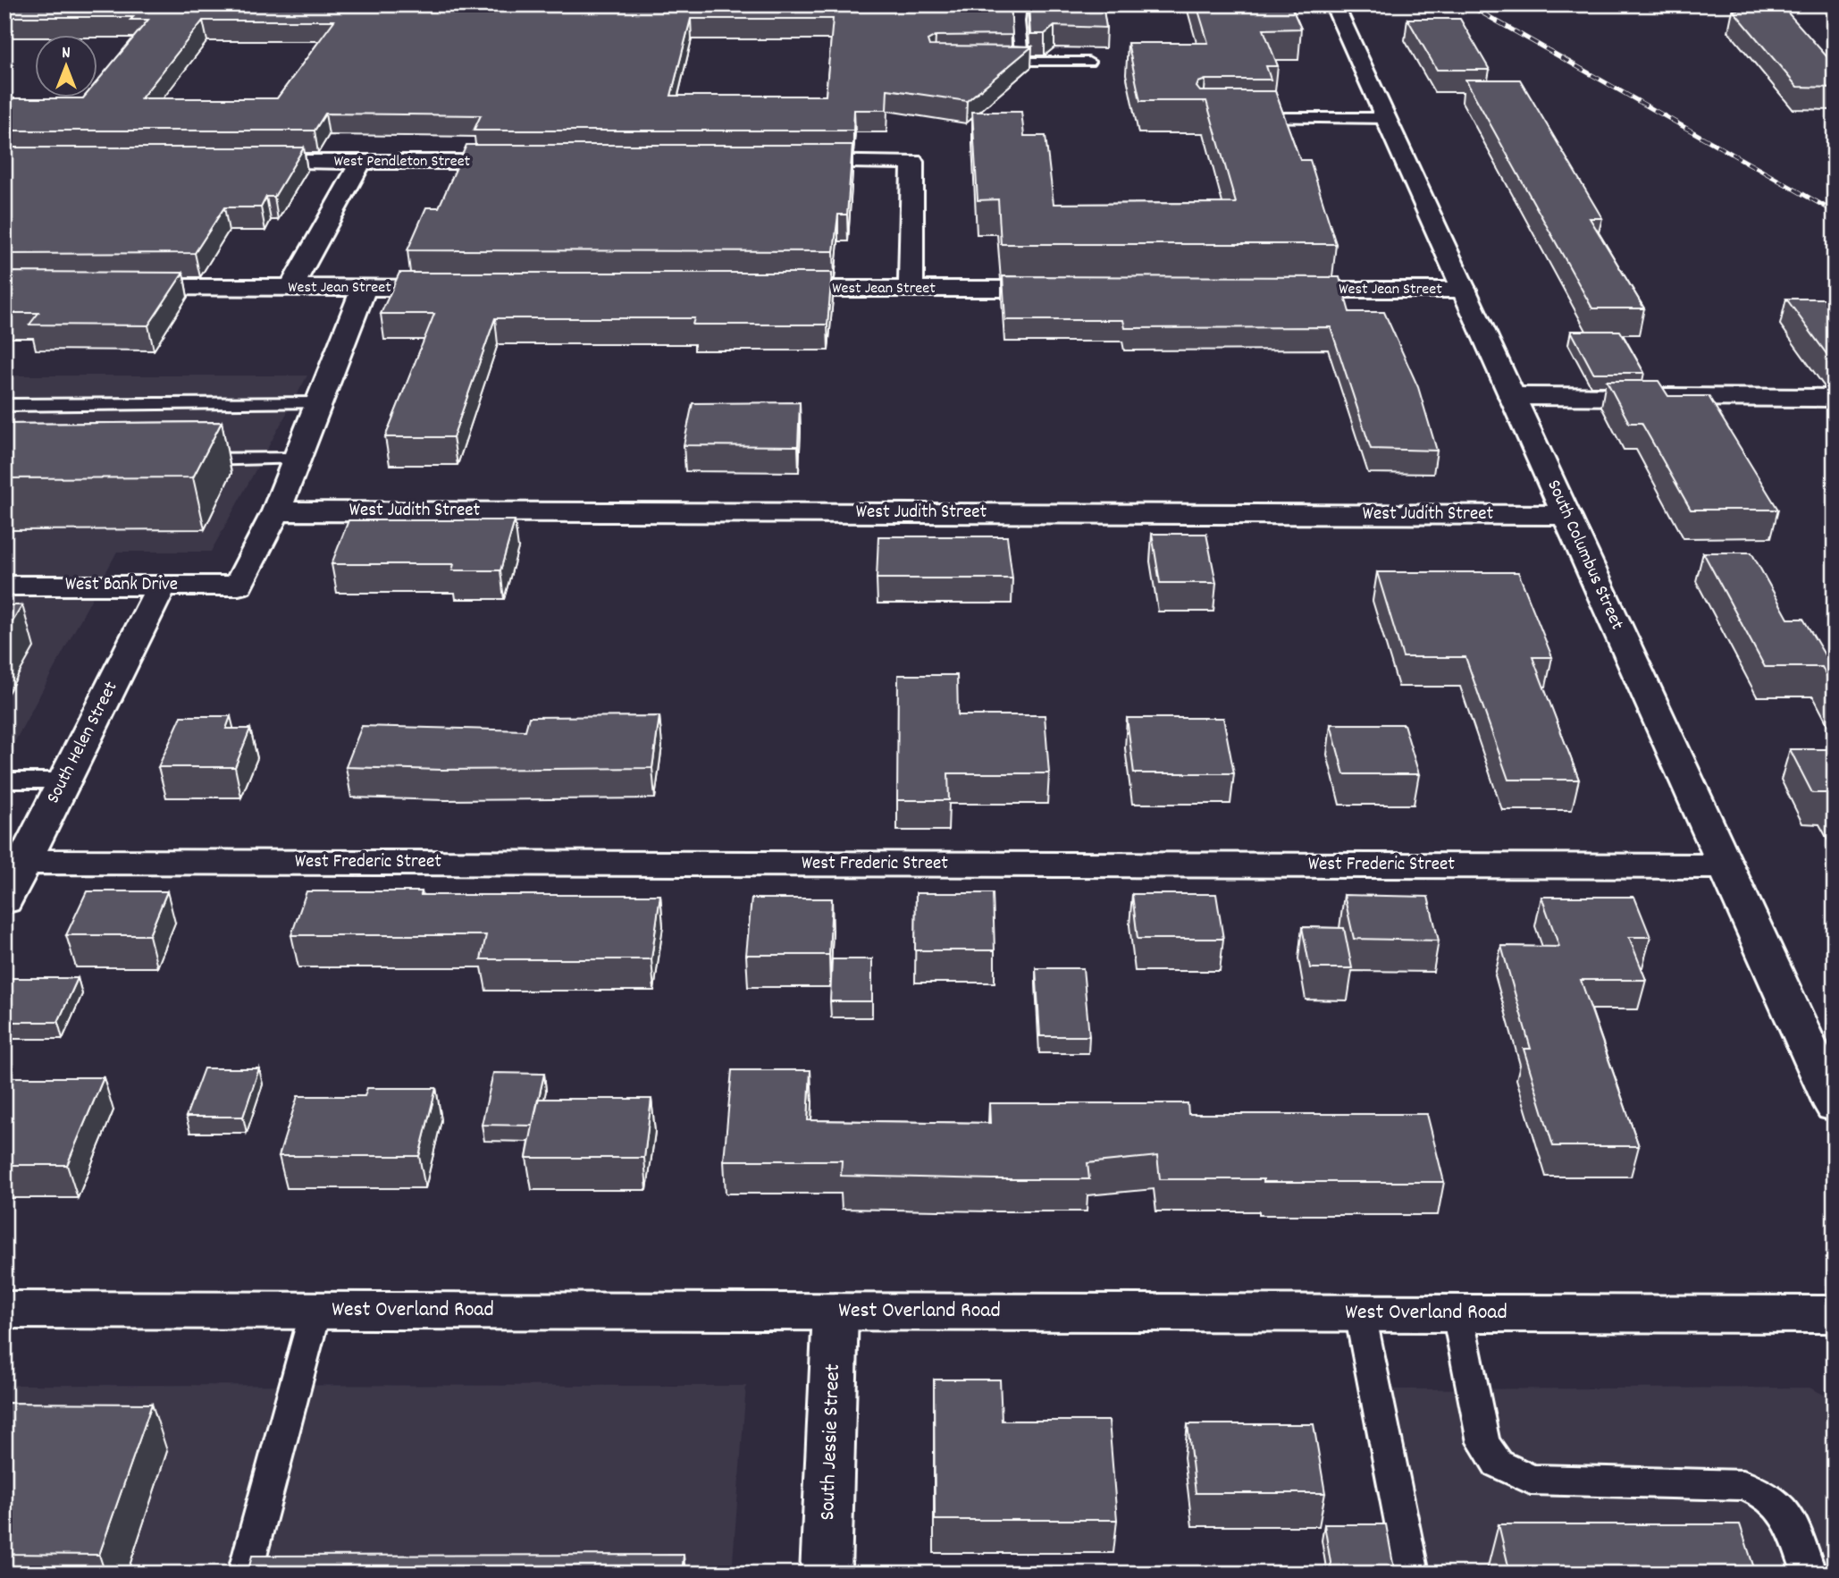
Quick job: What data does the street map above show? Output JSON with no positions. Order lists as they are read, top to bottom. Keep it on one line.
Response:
{"streets":{"street":["West Pendleton Street","West Jean Street","West Judith Street","South Columbus Street","West Bank Drive","South Helen Street","West Frederic Street","West Overland Road","South Jessie Street"]},"crossings":[["West Jean Street","South Columbus Street"],["West Judith Street","South Columbus Street"],["West Judith Street","West Bank Drive"],["South Columbus Street","West Frederic Street"],["West Bank Drive","South Helen Street"],["South Helen Street","West Frederic Street"],["West Overland Road","South Jessie Street"]],"north":"top"}
